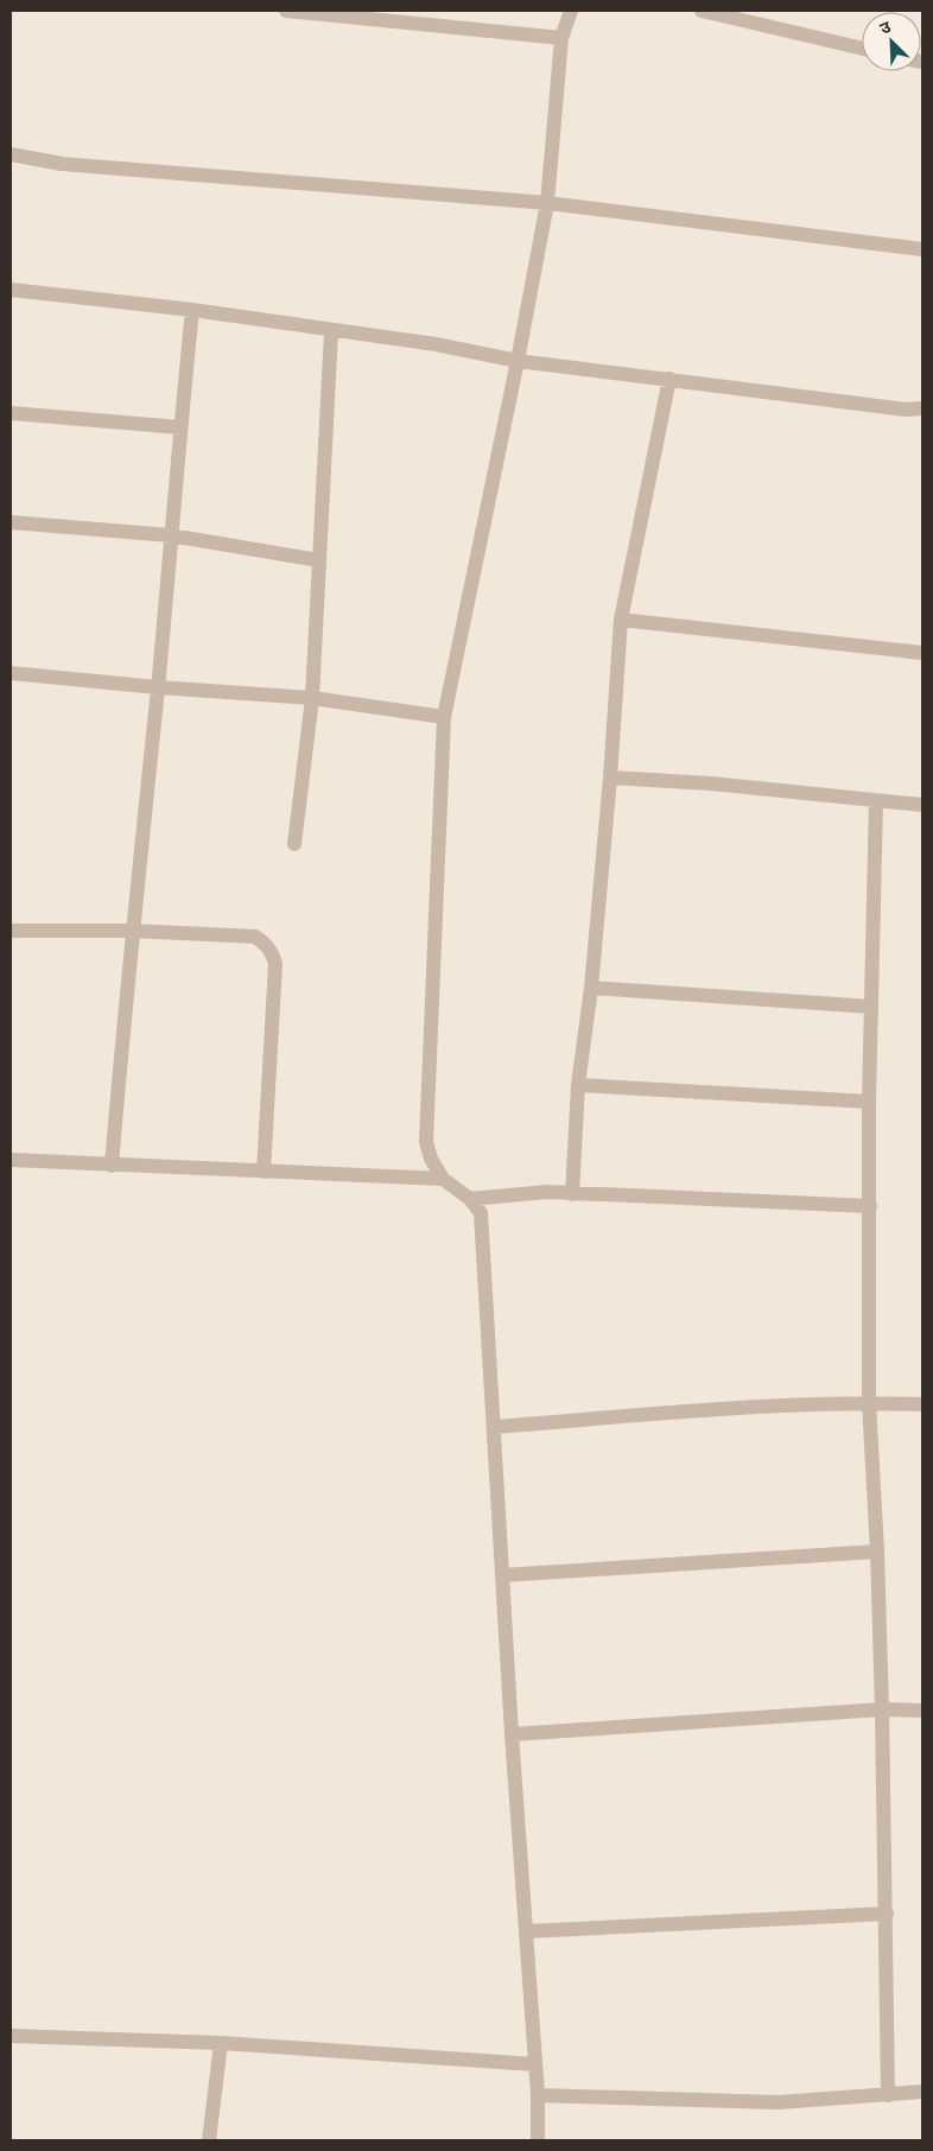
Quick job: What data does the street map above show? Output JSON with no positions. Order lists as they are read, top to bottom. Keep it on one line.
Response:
{"north":"top left"}
